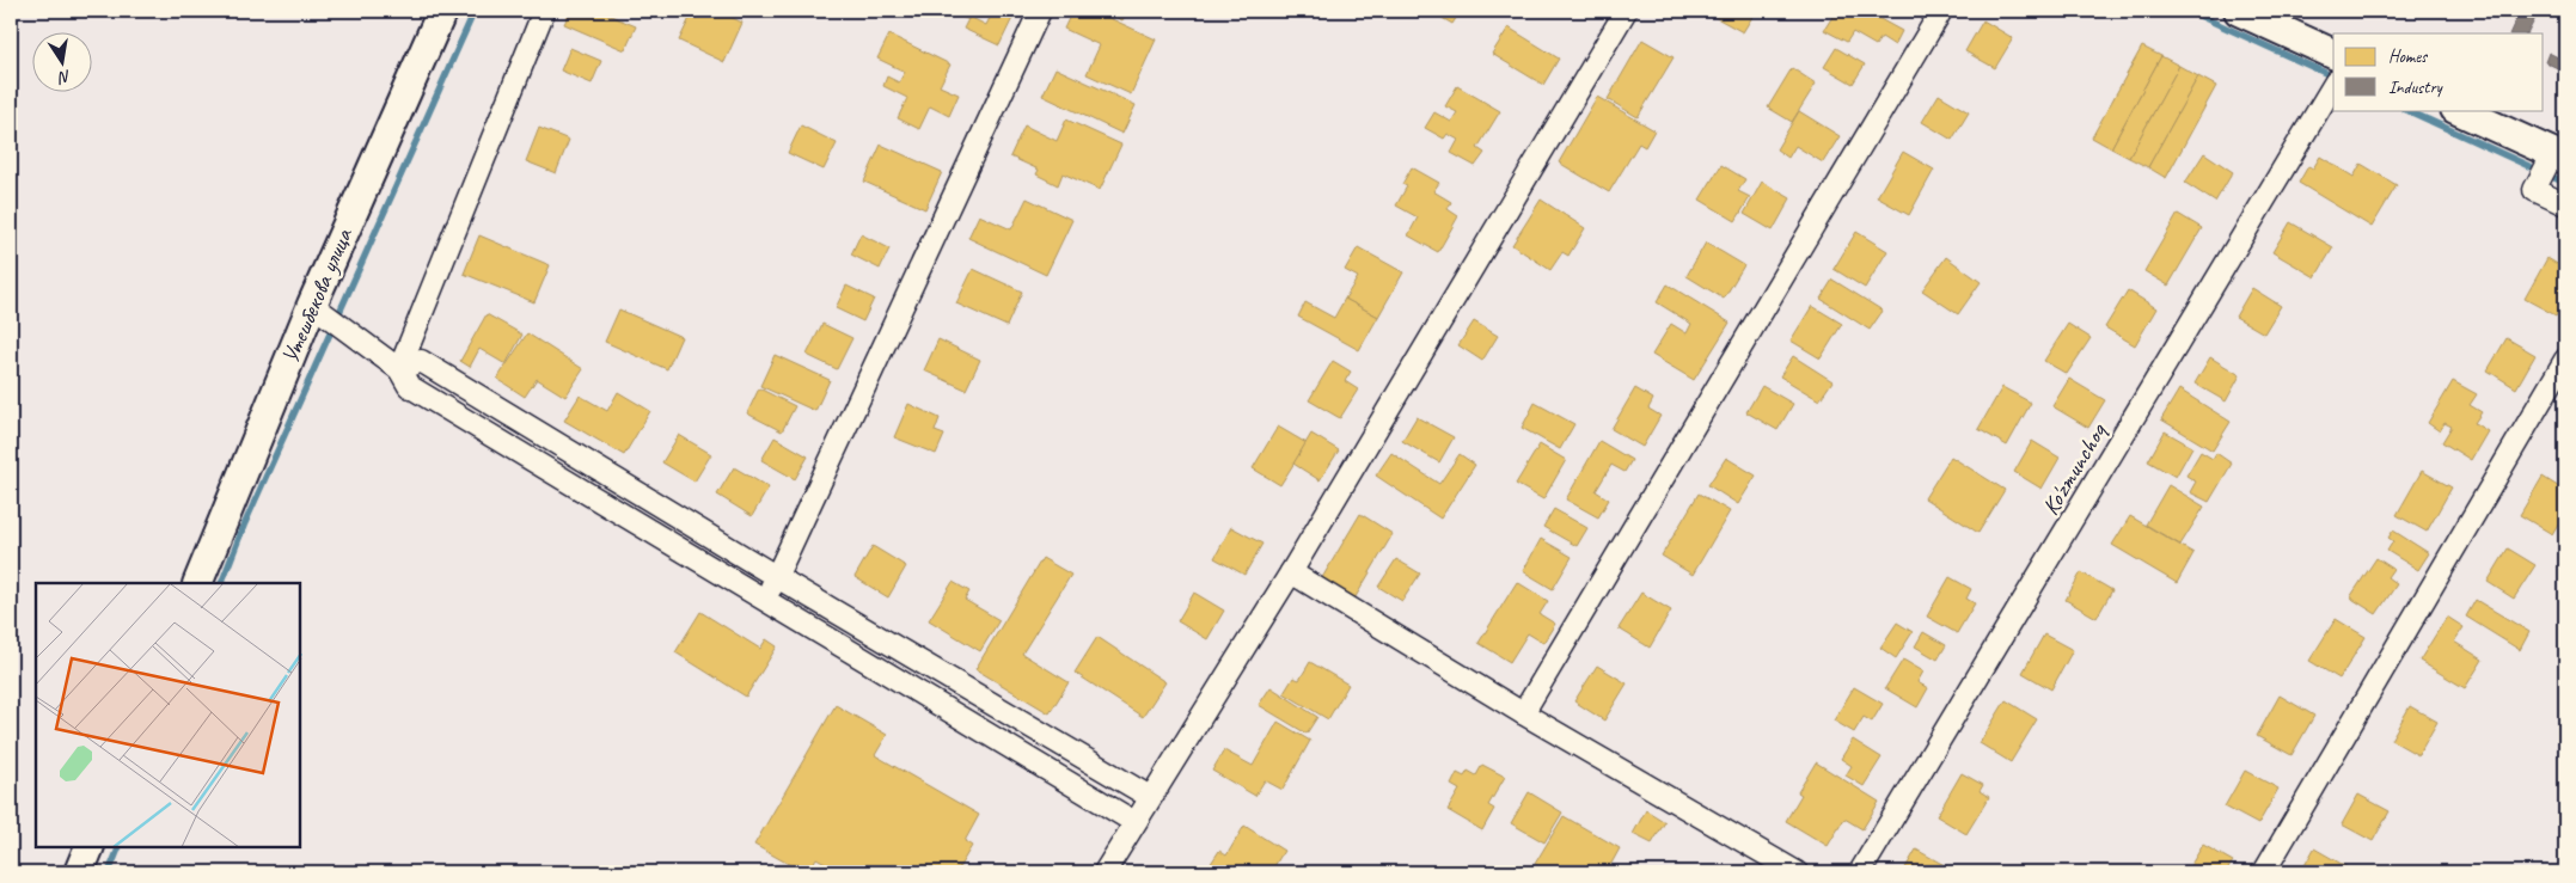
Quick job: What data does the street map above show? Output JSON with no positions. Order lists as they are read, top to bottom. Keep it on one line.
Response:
{"streets":{"main road":["Утешбекова улица"],"street":["Ko'zmunchoq"]},"legend":["Homes","Industry"],"north":"bottom"}
